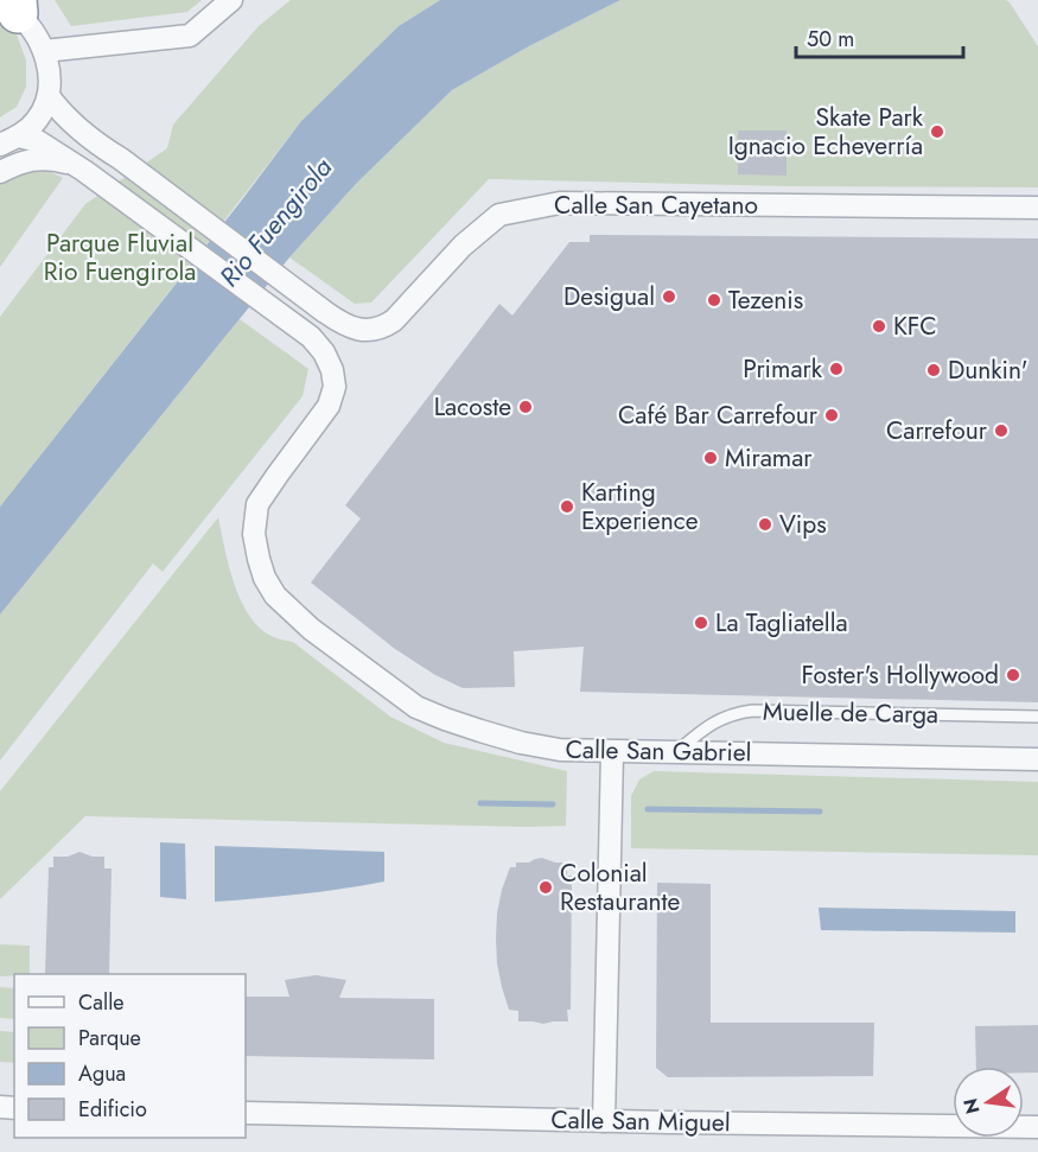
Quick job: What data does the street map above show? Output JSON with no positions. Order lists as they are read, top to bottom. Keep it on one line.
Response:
{"streets":{"street":["Calle San Cayetano","Calle San Gabriel","Calle San Miguel"],"lane":["Muelle de Carga"]},"crossings":[["Muelle de Carga","Calle San Gabriel"]],"water":["Rio Fuengirola"],"parks":["Parque Fluvial Rio Fuengirola"],"places":["Skate Park Ignacio Echeverría","Desigual","Tezenis","KFC","Primark","Dunkin'","Lacoste","Café Bar Carrefour","Carrefour","Miramar","Karting Experience","Vips","La Tagliatella","Foster's Hollywood","Colonial Restaurante"],"legend":["Calle","Parque","Agua","Edificio"],"scale_bar":"50 m","north":"left"}
